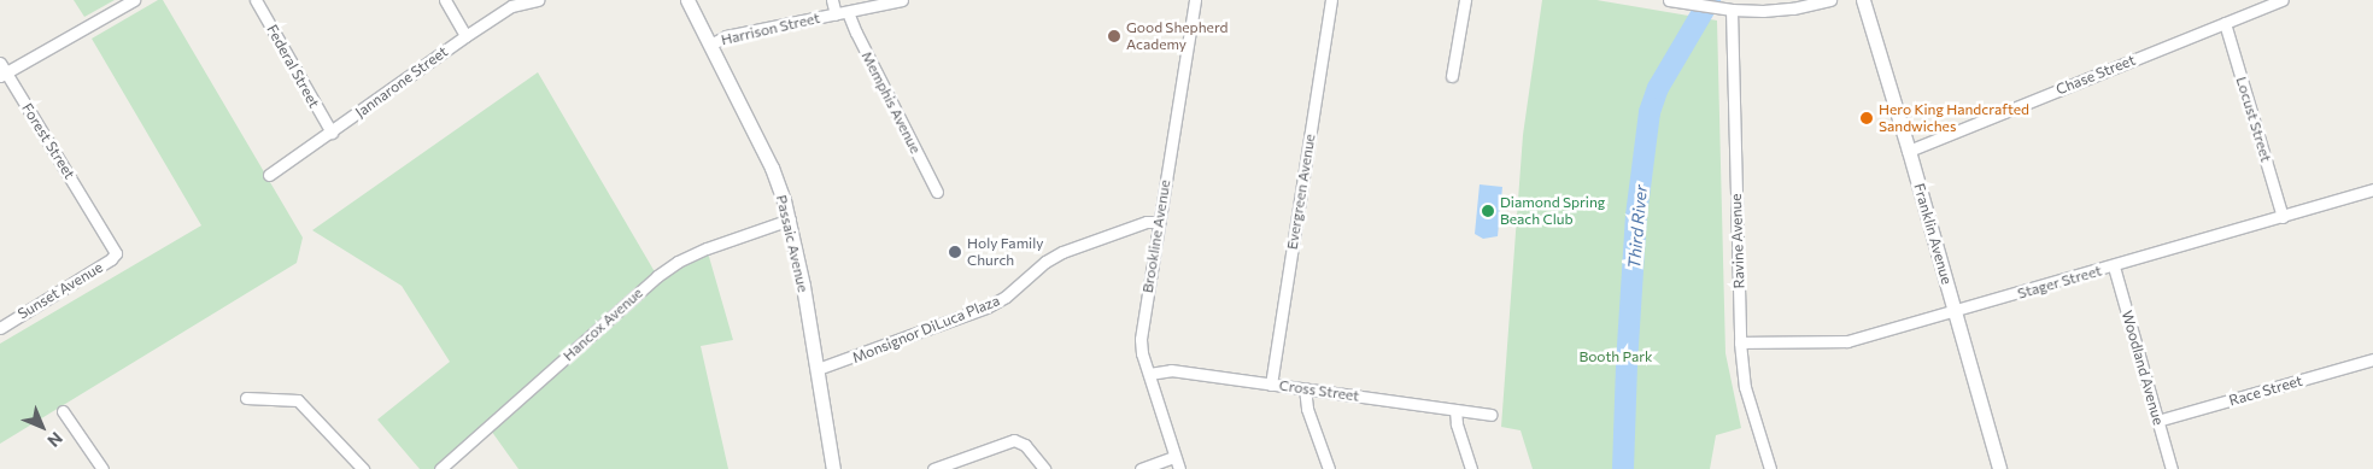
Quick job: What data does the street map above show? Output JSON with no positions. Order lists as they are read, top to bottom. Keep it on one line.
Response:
{"streets":{"street":["Harrison Street","Federal Street","Chase Street","Jannarone Street","Memphis Avenue","Locust Street","Forest Street","Evergreen Avenue","Franklin Avenue","Brookline Avenue","Ravine Avenue","Passaic Avenue","Stager Street","Sunset Avenue","Hancox Avenue","Monsignor DiLuca Plaza","Woodland Avenue","Cross Street","Race Street"]},"crossings":[["Harrison Street","Memphis Avenue"],["Harrison Street","Passaic Avenue"],["Federal Street","Jannarone Street"],["Chase Street","Locust Street"],["Chase Street","Franklin Avenue"],["Locust Street","Stager Street"],["Forest Street","Sunset Avenue"],["Evergreen Avenue","Cross Street"],["Franklin Avenue","Stager Street"],["Brookline Avenue","Monsignor DiLuca Plaza"],["Brookline Avenue","Cross Street"],["Ravine Avenue","Stager Street"],["Passaic Avenue","Hancox Avenue"],["Passaic Avenue","Monsignor DiLuca Plaza"],["Stager Street","Woodland Avenue"],["Woodland Avenue","Race Street"]],"water":["Third River"],"parks":["Booth Park"],"places":["Good Shepherd Academy","Hero King Handcrafted Sandwiches","Diamond Spring Beach Club","Holy Family Church"],"north":"bottom right"}
